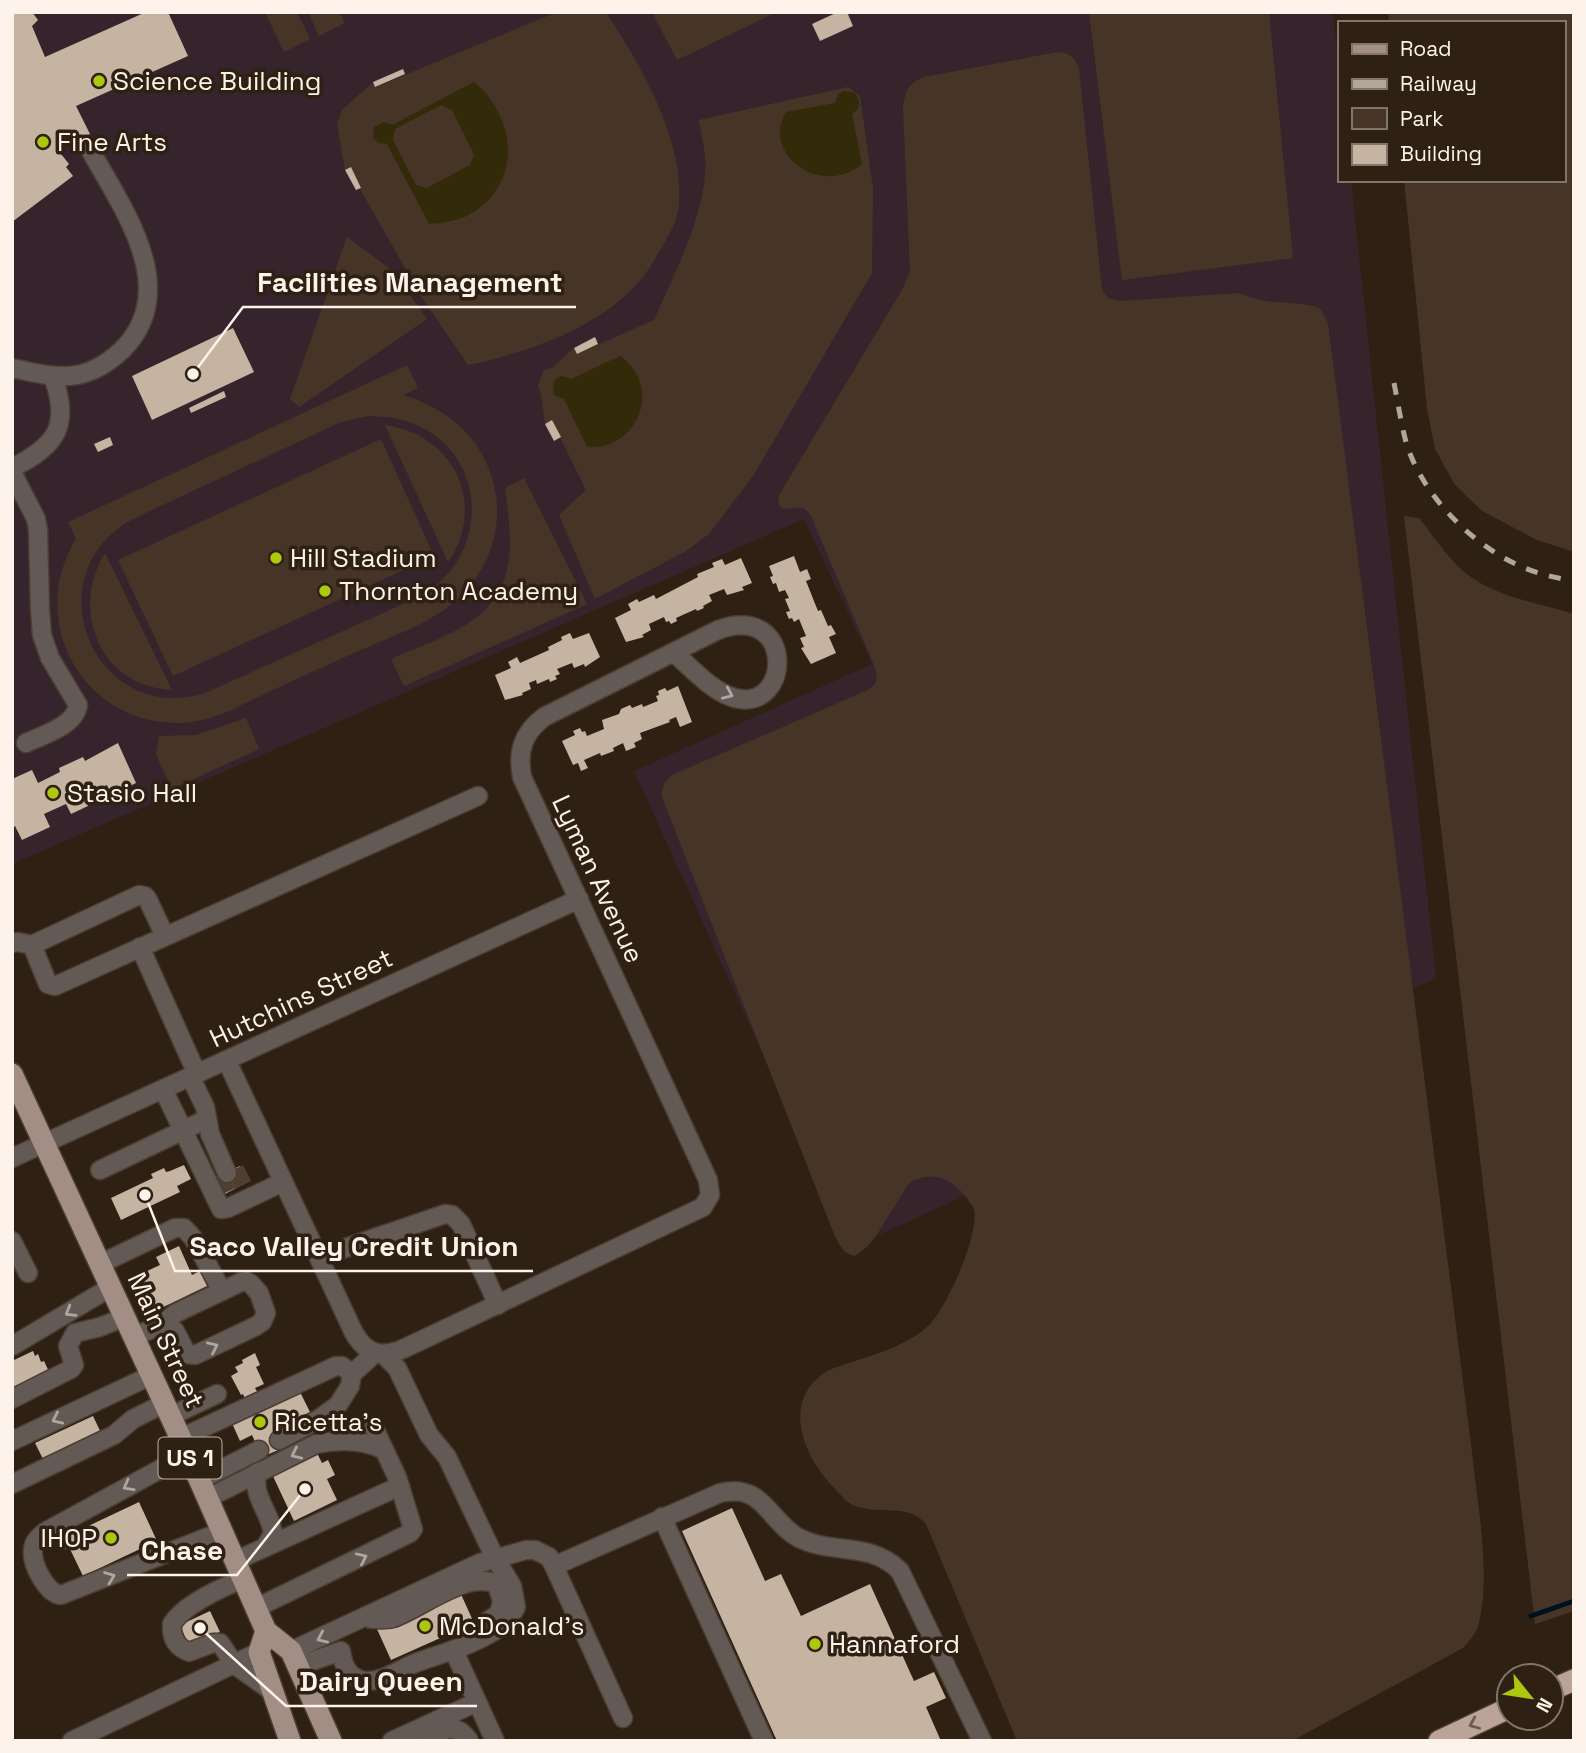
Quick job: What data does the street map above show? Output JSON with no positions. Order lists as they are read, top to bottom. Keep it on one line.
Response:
{"streets":{"main road":["Main Street","US 1"],"street":["Lyman Avenue","Hutchins Street"]},"crossings":[["Lyman Avenue","Hutchins Street"],["Hutchins Street","Main Street"]],"places":["Science Building","Fine Arts","Facilities Management","Hill Stadium","Thornton Academy","Stasio Hall","Saco Valley Credit Union","Ricetta's","Chase","IHOP","McDonald's","Dairy Queen","Hannaford"],"legend":["Road","Railway","Park","Building"],"north":"bottom right"}
